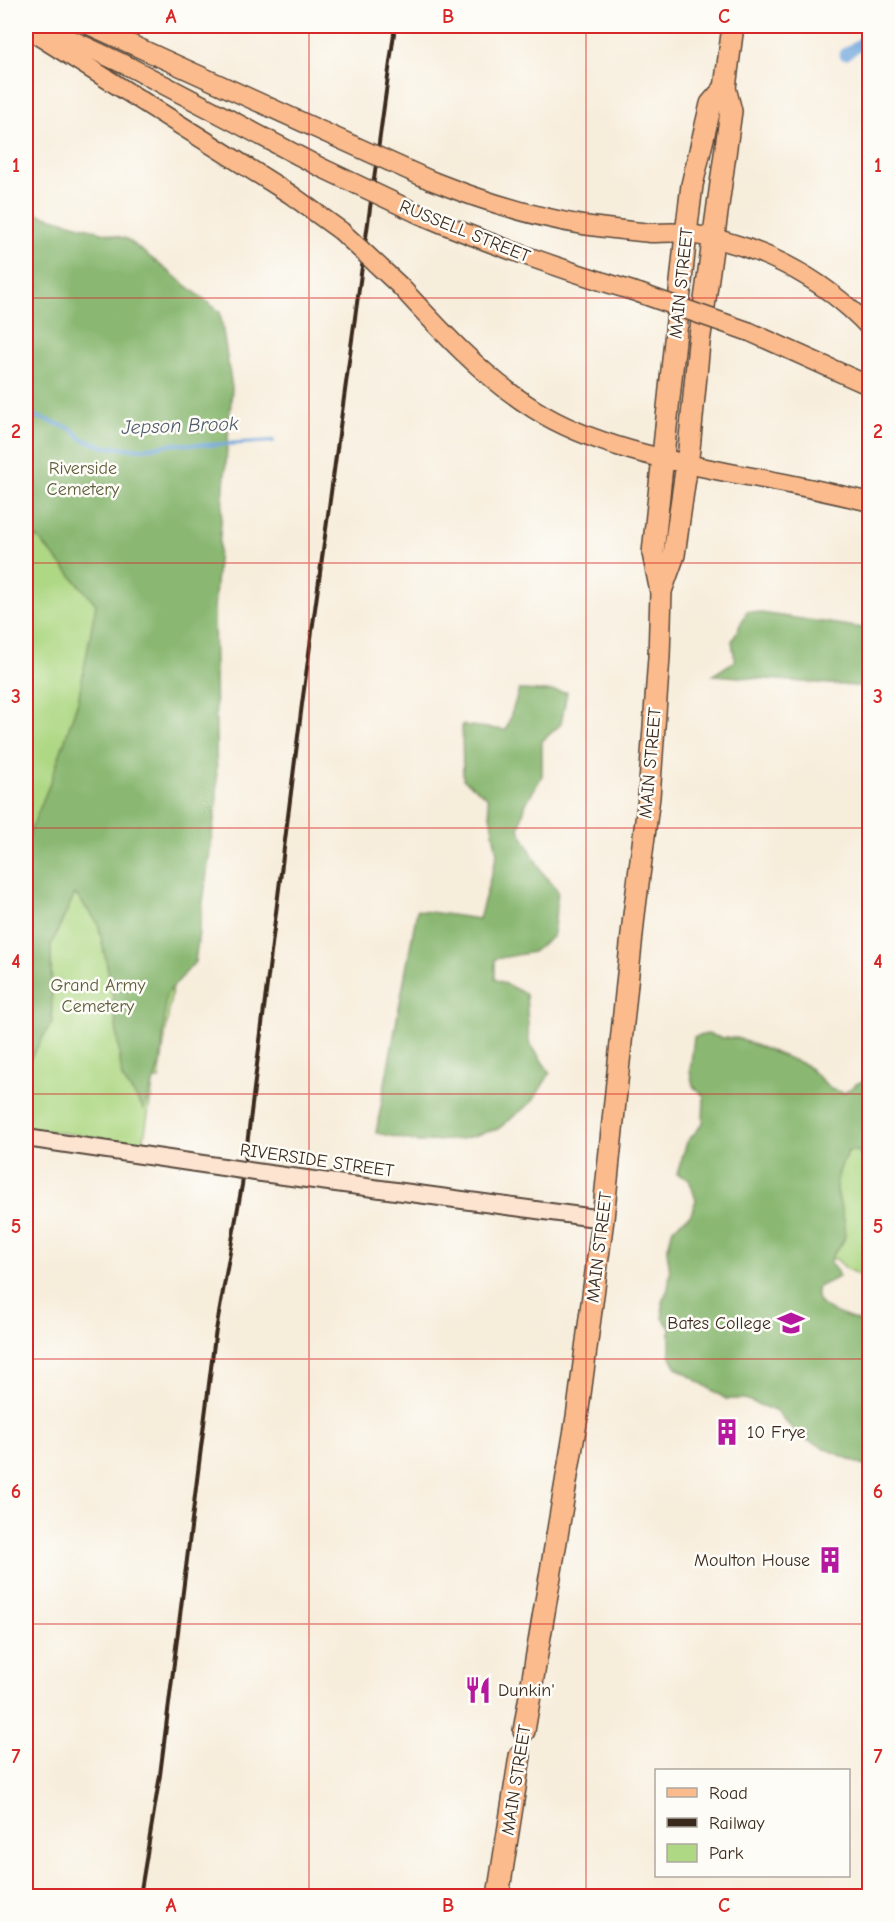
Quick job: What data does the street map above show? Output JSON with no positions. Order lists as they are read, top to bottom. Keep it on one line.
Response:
{"streets":{"highway":["MAIN STREET"],"main road":["RUSSELL STREET"],"street":["RIVERSIDE STREET"]},"crossings":[["MAIN STREET","RIVERSIDE STREET"]],"water":["Jepson Brook"],"parks":["Riverside Cemetery","Grand Army Cemetery"],"places":{"school or university":["Bates College"],"building":["10 Frye","Moulton House"],"restaurant":["Dunkin'"]},"legend":["Road","Railway","Park"],"grid":{"columns":["A","B","C"],"rows":["1","2","3","4","5","6","7"]}}
